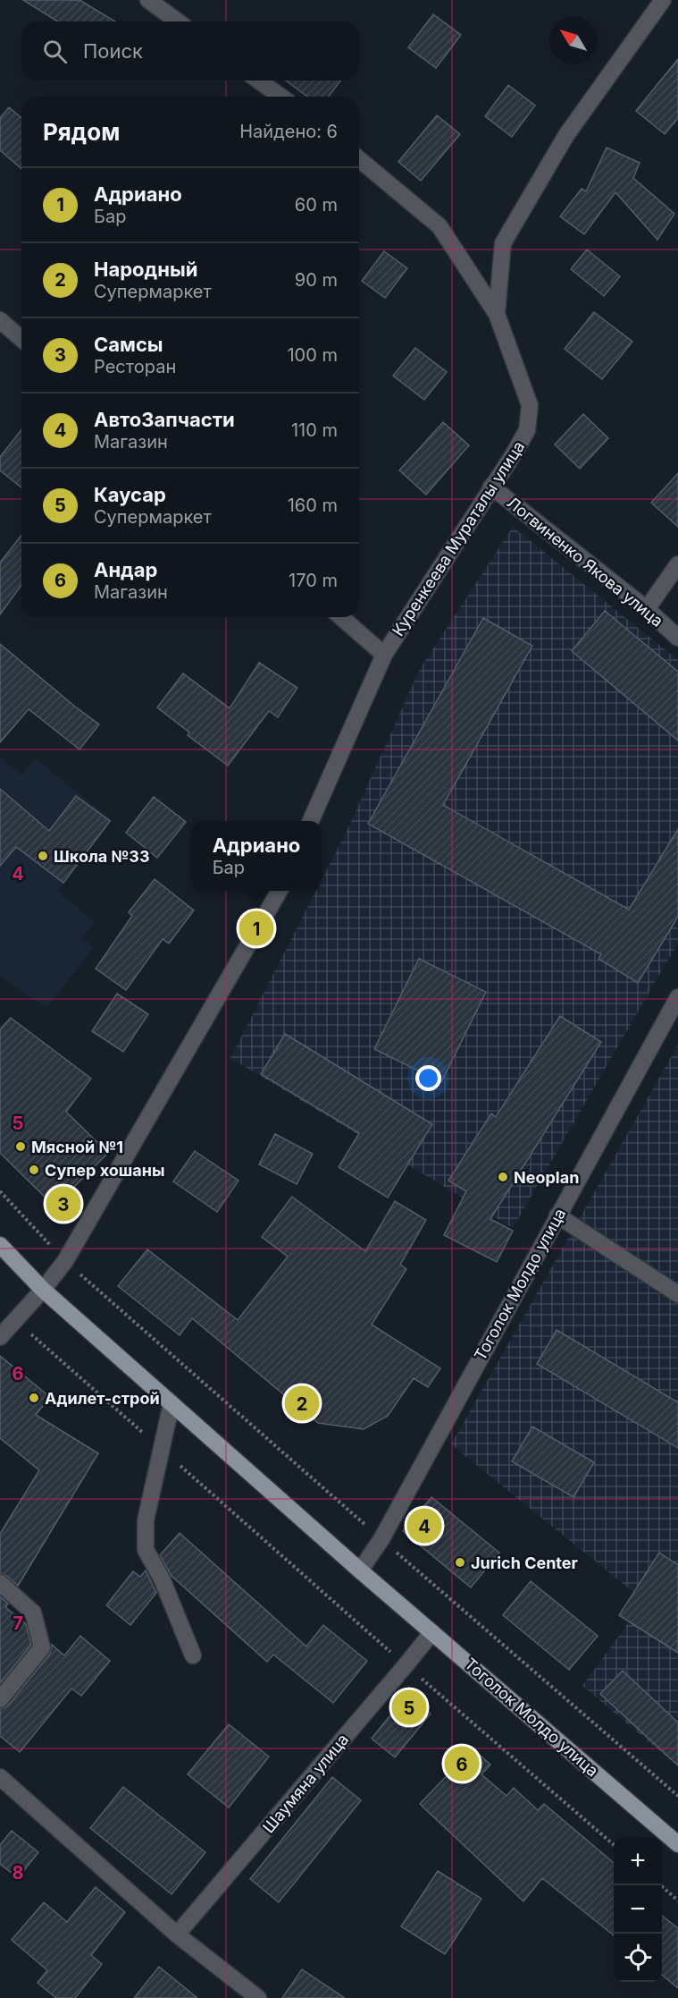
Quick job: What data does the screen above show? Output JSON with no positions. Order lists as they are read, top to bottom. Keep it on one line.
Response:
{"streets":{"main road":["Тоголок Молдо улица"],"street":["Куренкеева Мураталы улица","Логвиненко Якова улица","Шаумяна улица"]},"crossings":[["Куренкеева Мураталы улица","Логвиненко Якова улица"],["Тоголок Молдо улица","Шаумяна улица"]],"places":["Школа №33","Мясной №1","Супер хошаны","Neoplan","Адилет-строй","Jurich Center"],"north":"top left","page":{"search":"Поиск","heading":["Рядом","Найдено: 6"],"list":[{"mark":"1","name":"Адриано","note":"Бар","value":"60 m"},{"mark":"2","name":"Народный","note":"Супермаркет","value":"90 m"},{"mark":"3","name":"Самсы","note":"Ресторан","value":"100 m"},{"mark":"4","name":"АвтоЗапчасти","note":"Магазин","value":"110 m"},{"mark":"5","name":"Каусар","note":"Супермаркет","value":"160 m"},{"mark":"6","name":"Андар","note":"Магазин","value":"170 m"}],"popup":["Адриано","Бар"],"pins":["1","3","2","4","5","6"],"map_buttons":["+","−"]},"grid":{"rows":["4","5","6","7","8"]}}
